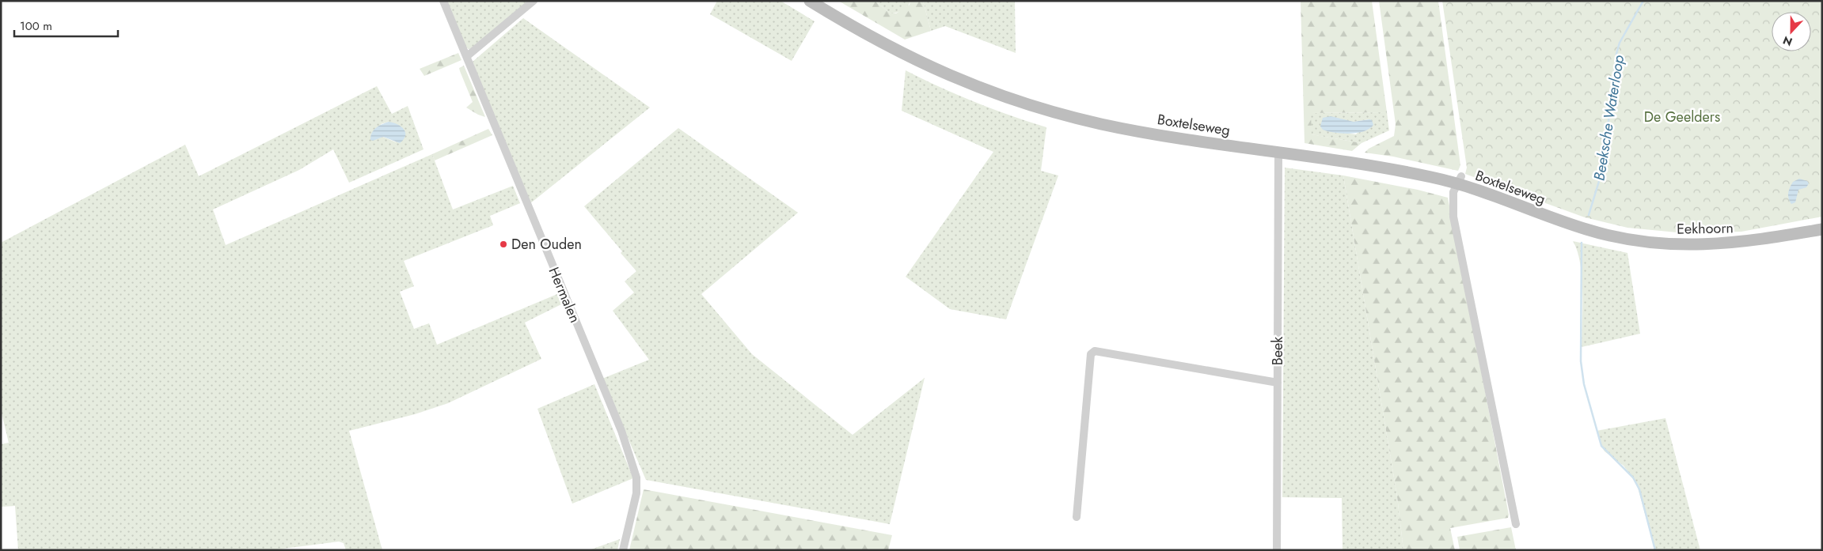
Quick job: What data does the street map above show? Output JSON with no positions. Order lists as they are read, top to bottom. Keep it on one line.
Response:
{"streets":{"main road":["Boxtelseweg","Eekhoorn"],"street":["Hermalen","Beek"]},"crossings":[["Boxtelseweg","Eekhoorn"],["Boxtelseweg","Beek"]],"water":["Beeksche Waterloop"],"parks":["De Geelders"],"places":["Den Ouden"],"scale_bar":"100 m","north":"bottom"}
